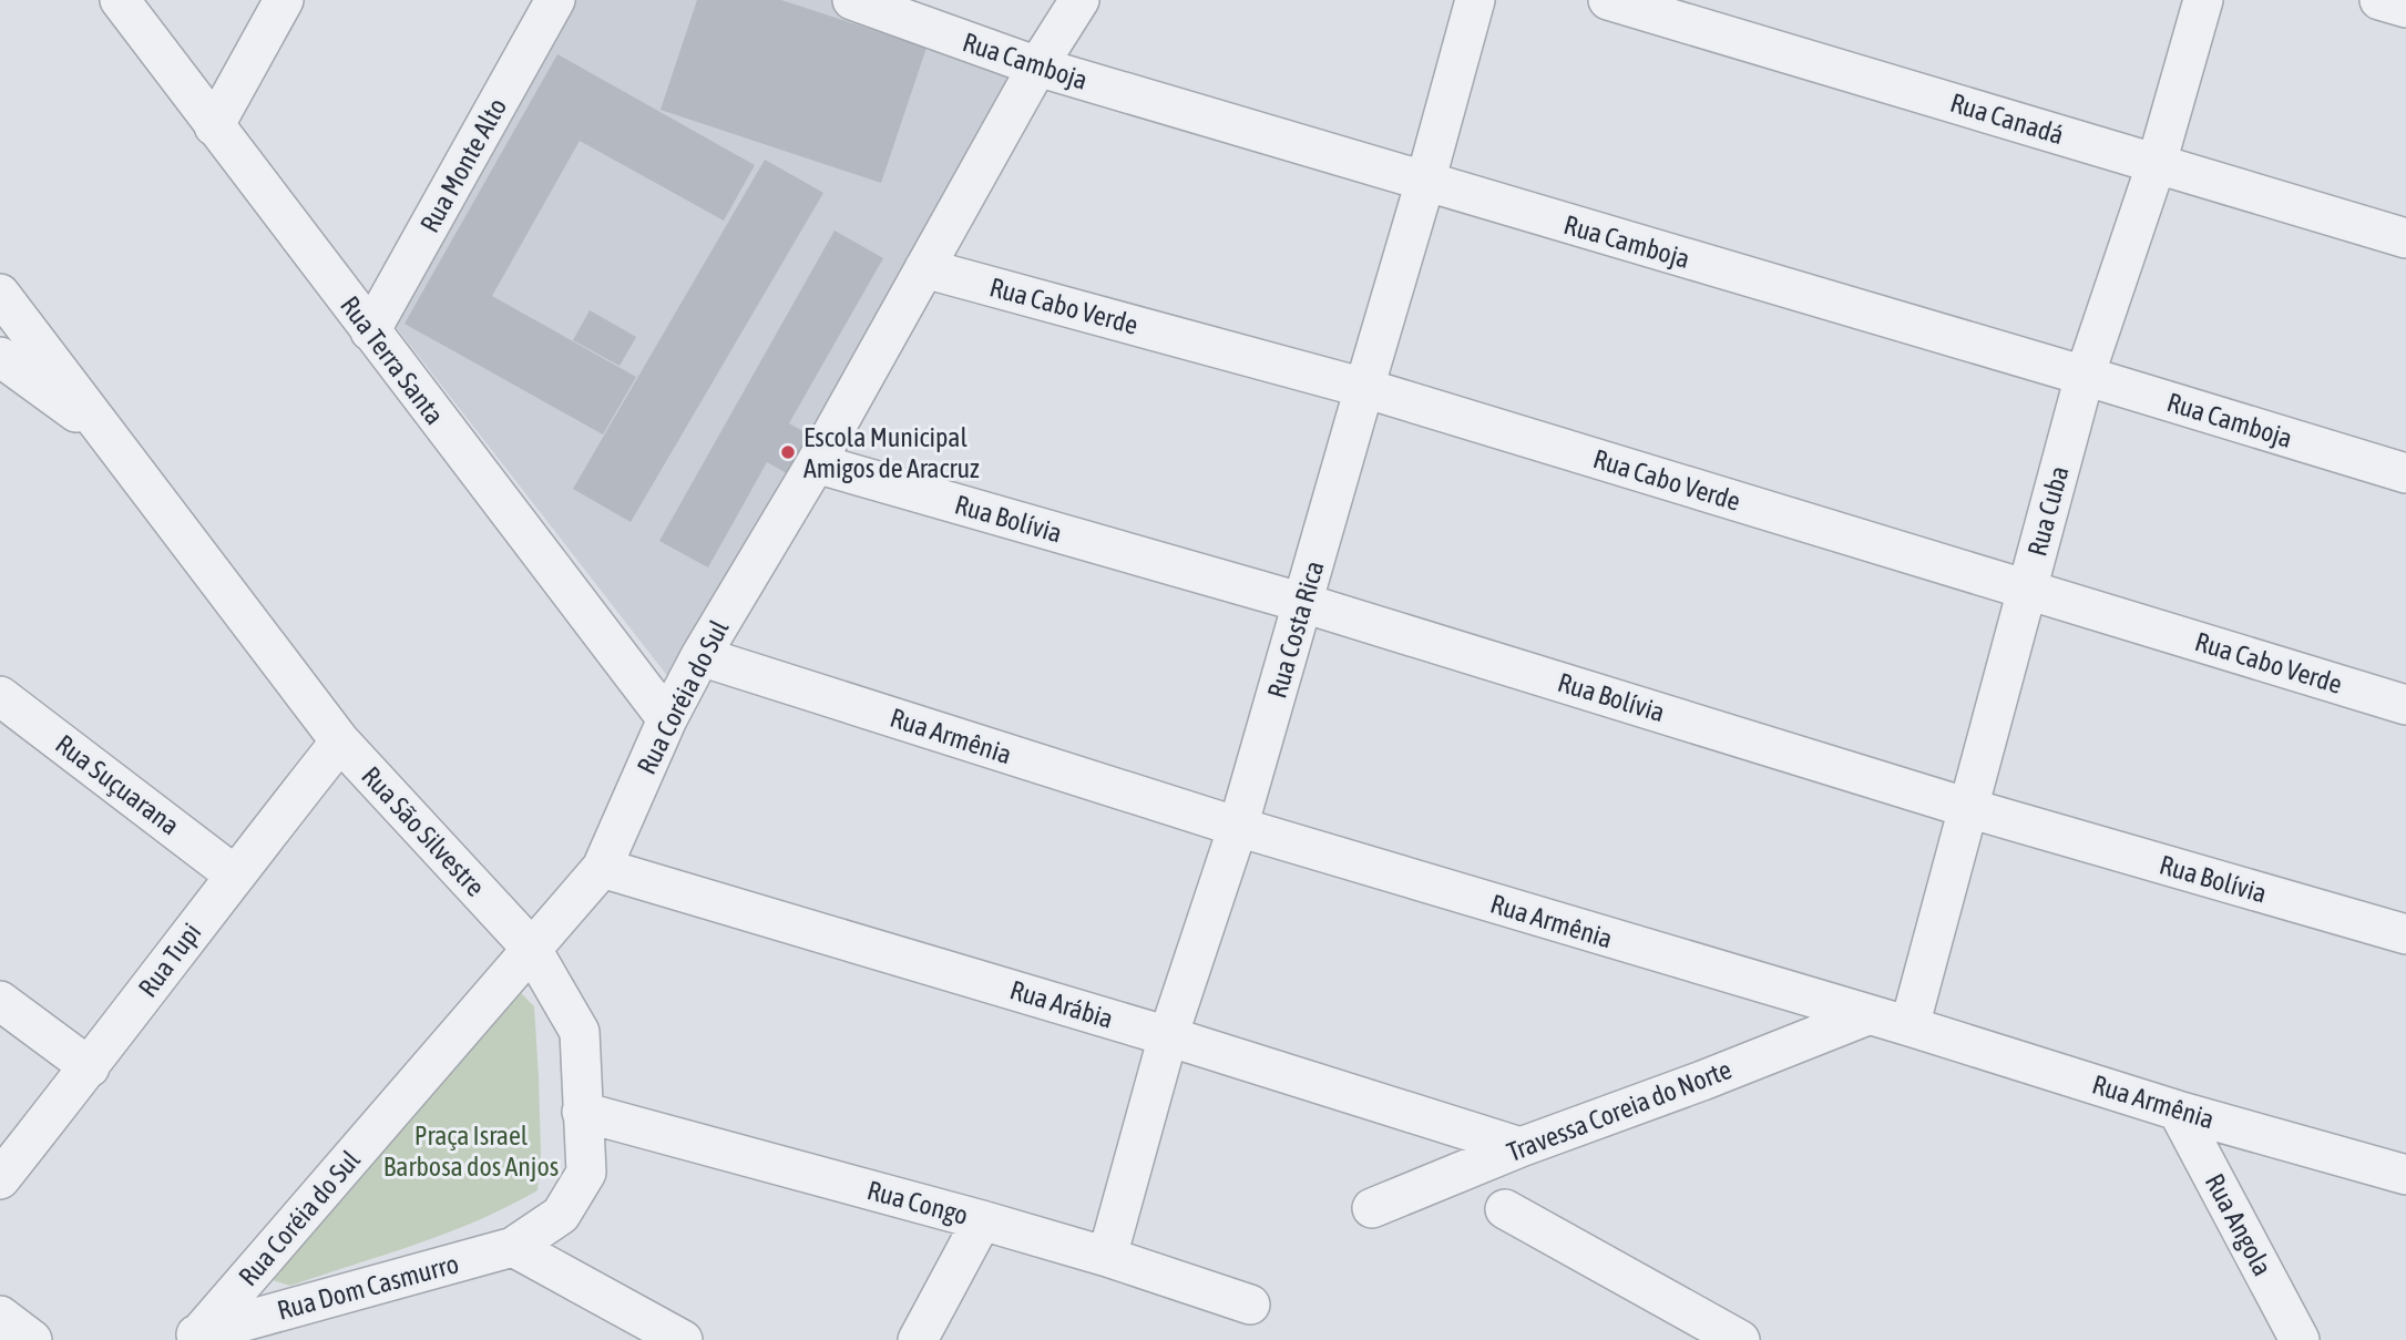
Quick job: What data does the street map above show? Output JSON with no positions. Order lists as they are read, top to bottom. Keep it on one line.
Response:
{"streets":{"street":["Rua Camboja","Rua Canadá","Rua Monte Alto","Rua Cabo Verde","Rua Terra Santa","Rua Cuba","Rua Bolívia","Rua Costa Rica","Rua Coréia do Sul","Rua Armênia","Rua Suçuarana","Rua São Silvestre","Rua Tupi","Rua Arábia","Travessa Coreia do Norte","Rua Congo","Rua Angola","Rua Dom Casmurro"]},"crossings":[["Rua Camboja","Rua Cuba"],["Rua Camboja","Rua Costa Rica"],["Rua Camboja","Rua Coréia do Sul"],["Rua Canadá","Rua Cuba"],["Rua Monte Alto","Rua Terra Santa"],["Rua Cabo Verde","Rua Cuba"],["Rua Cabo Verde","Rua Costa Rica"],["Rua Cabo Verde","Rua Coréia do Sul"],["Rua Terra Santa","Rua Coréia do Sul"],["Rua Cuba","Rua Bolívia"],["Rua Cuba","Rua Armênia"],["Rua Bolívia","Rua Costa Rica"],["Rua Bolívia","Rua Coréia do Sul"],["Rua Costa Rica","Rua Armênia"],["Rua Costa Rica","Rua Arábia"],["Rua Costa Rica","Rua Congo"],["Rua Coréia do Sul","Rua Armênia"],["Rua Coréia do Sul","Rua São Silvestre"],["Rua Coréia do Sul","Rua Arábia"],["Rua Coréia do Sul","Rua Dom Casmurro"],["Rua Armênia","Travessa Coreia do Norte"],["Rua Armênia","Rua Angola"],["Rua Suçuarana","Rua Tupi"],["Rua São Silvestre","Rua Tupi"],["Rua São Silvestre","Rua Congo"],["Rua São Silvestre","Rua Dom Casmurro"],["Rua Arábia","Travessa Coreia do Norte"]],"parks":["Praça Israel Barbosa dos Anjos"],"places":["Escola Municipal Amigos de Aracruz"]}
